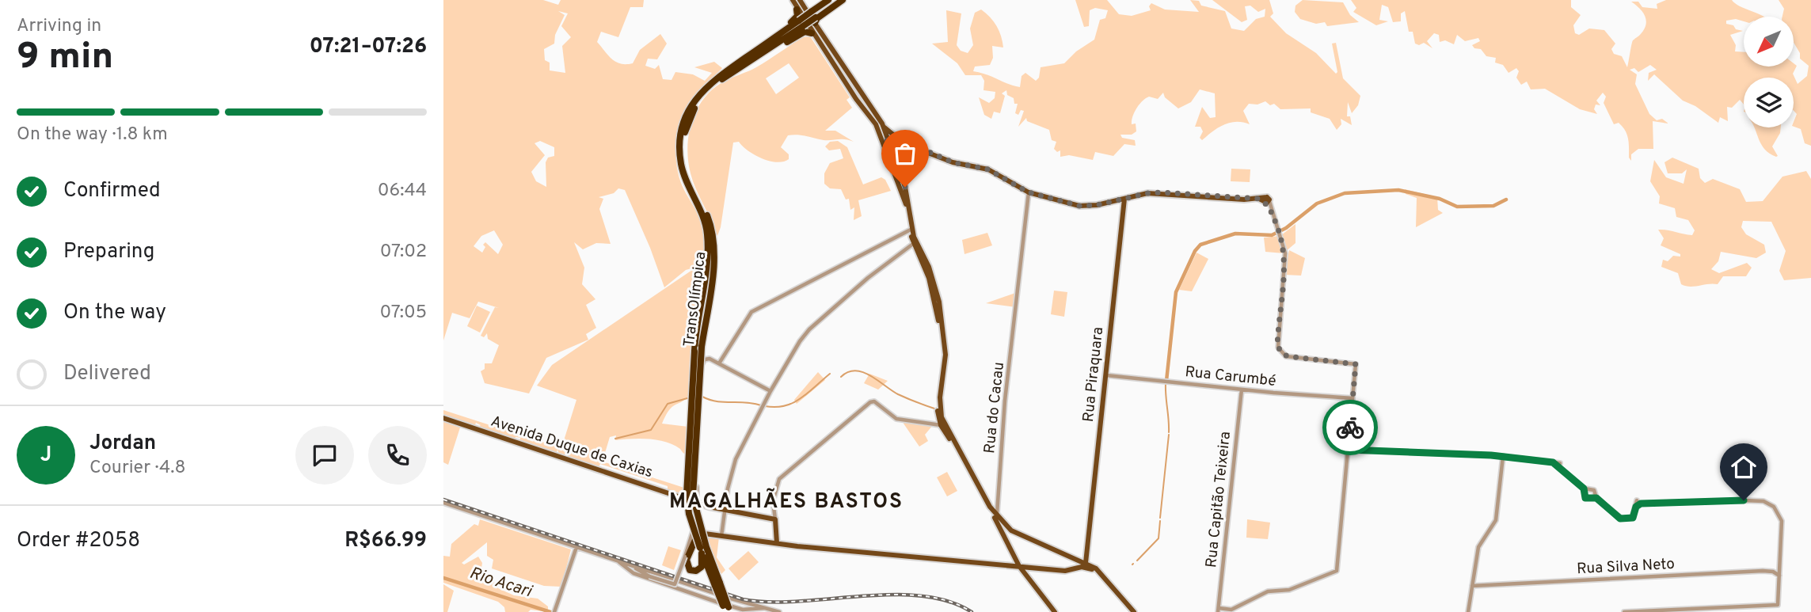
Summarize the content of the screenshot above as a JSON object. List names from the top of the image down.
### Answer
{
  "streets": {
    "highway": ["TransOlímpica"],
    "main road": ["Rua Piraquara", "Avenida Duque de Caxias"],
    "street": [
      "Rua Carumbé",
      "Rua do Cacau",
      "Rua Capitão Teixeira",
      "Rua Silva Neto"
    ]
  },
  "crossings": [
    ["Rua Piraquara", "Rua Carumbé"],
    ["Rua Carumbé", "Rua Capitão Teixeira"]
  ],
  "districts": ["MAGALHÃES BASTOS"],
  "water": ["Rio Acari"],
  "north": "bottom left",
  "page": {
    "heading": ["9 min", "Arriving in", "07:21–07:26"],
    "panel": [
      "Jordan",
      "Courier · 4.8",
      "Order #2058",
      "R$66.99"
    ],
    "bar": "On the way · 1.8 km",
    "list": [
      ["Confirmed", "06:44"],
      ["Preparing", "07:02"],
      ["On the way", "07:05"],
      "Delivered"
    ],
    "round": "J"
  }
}
